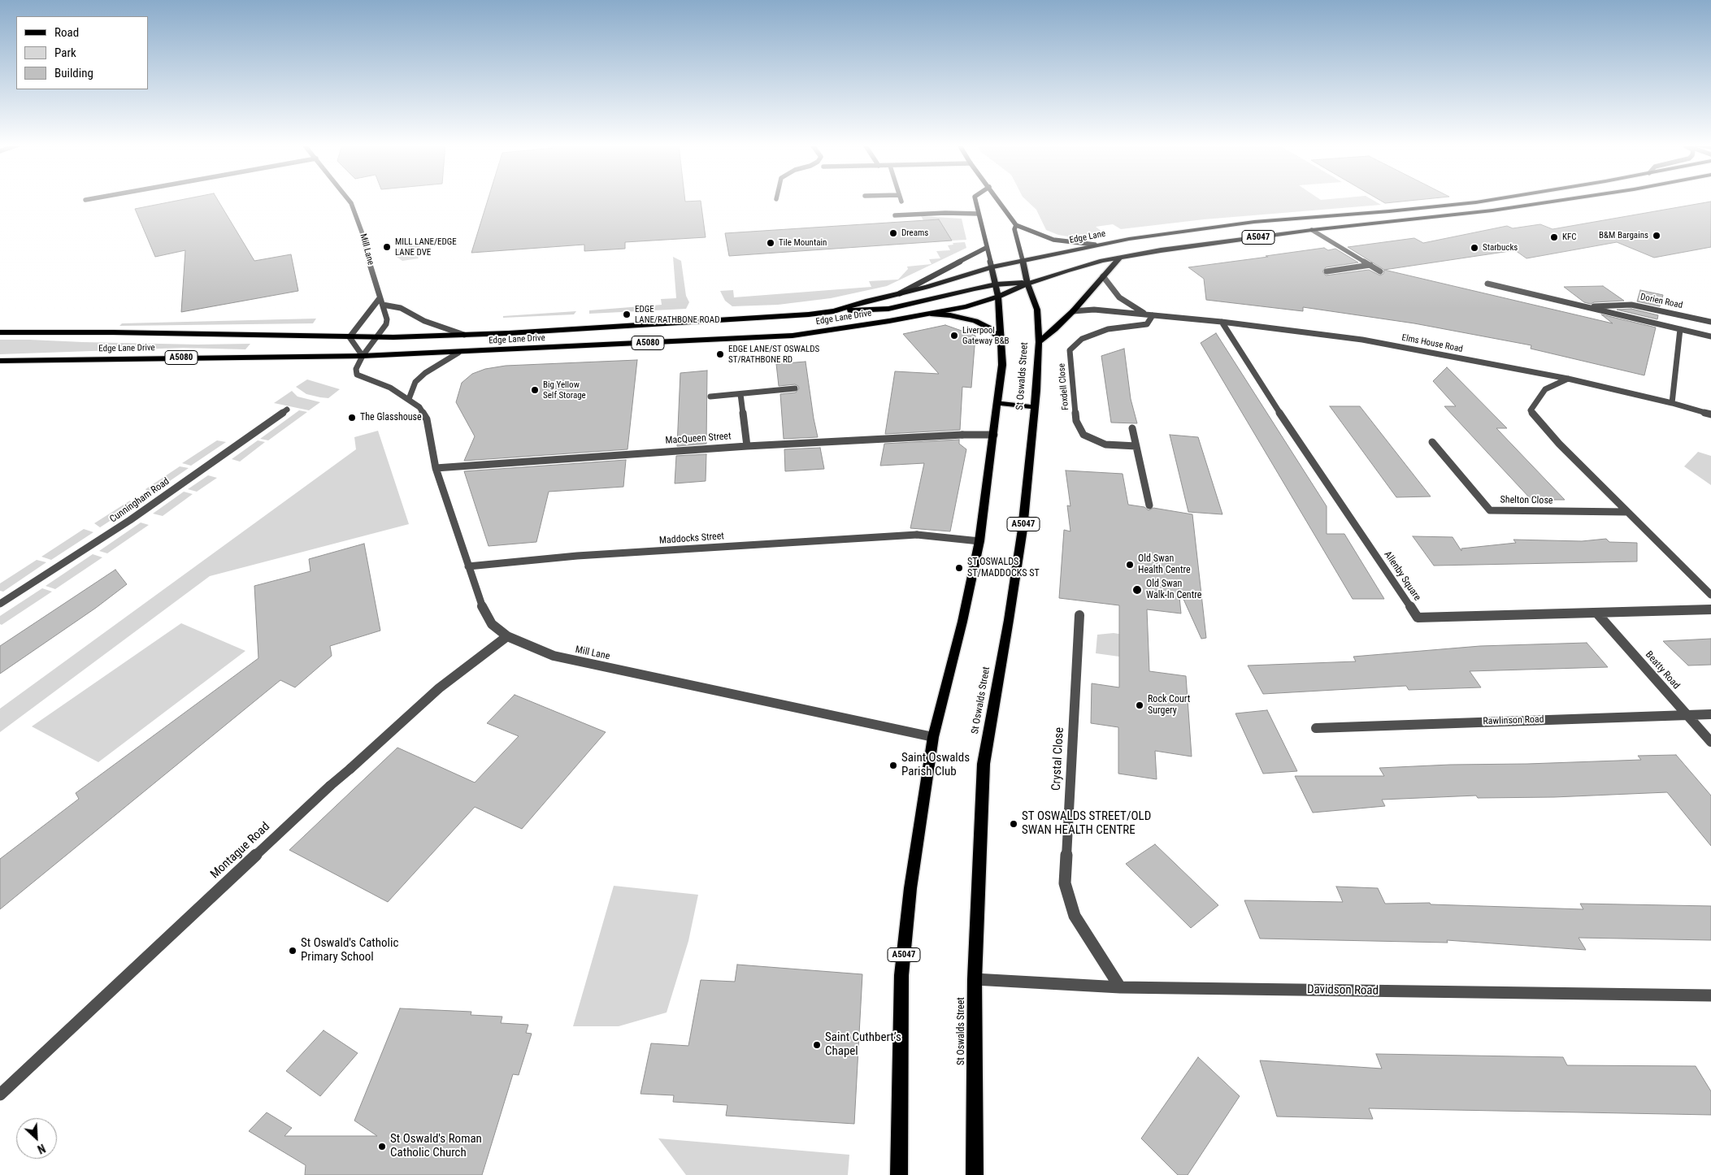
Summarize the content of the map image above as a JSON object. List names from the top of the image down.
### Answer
{
  "streets": {
    "highway": [
      "Edge Lane",
      "A5047",
      "Edge Lane Drive",
      "A5080"
    ],
    "main road": ["St Oswalds Street"],
    "street": [
      "Mill Lane",
      "Dorien Road",
      "Elms House Road",
      "Foxdell Close",
      "MacQueen Street",
      "Cunningham Road",
      "Shelton Close",
      "Maddocks Street",
      "Allenby Square",
      "Beatty Road",
      "Rawlinson Road",
      "Crystal Close",
      "Montague Road",
      "Davidson Road"
    ]
  },
  "crossings": [
    ["Edge Lane", "A5047"],
    ["Edge Lane", "Edge Lane Drive"],
    ["A5047", "Edge Lane Drive"],
    ["A5047", "St Oswalds Street"],
    ["Mill Lane", "Edge Lane Drive"],
    ["Mill Lane", "St Oswalds Street"],
    ["Mill Lane", "MacQueen Street"],
    ["Mill Lane", "Maddocks Street"],
    ["Mill Lane", "Montague Road"],
    ["Edge Lane Drive", "St Oswalds Street"],
    ["Elms House Road", "Foxdell Close"],
    ["Elms House Road", "Allenby Square"],
    ["St Oswalds Street", "MacQueen Street"],
    ["St Oswalds Street", "Maddocks Street"],
    ["St Oswalds Street", "Davidson Road"],
    ["Allenby Square", "Beatty Road"],
    ["Beatty Road", "Rawlinson Road"],
    ["Crystal Close", "Davidson Road"]
  ],
  "places": [
    "Dreams",
    "B&M Bargains",
    "KFC",
    "Tile Mountain",
    "MILL LANE/EDGE LANE DVE",
    "Starbucks",
    "EDGE LANE/RATHBONE ROAD",
    "Liverpool Gateway B&B",
    "EDGE LANE/ST OSWALDS ST/RATHBONE RD",
    "Big Yellow Self Storage",
    "The Glasshouse",
    "Old Swan Health Centre",
    "ST OSWALDS ST/MADDOCKS ST",
    "Old Swan Walk-In Centre",
    "Rock Court Surgery",
    "Saint Oswalds Parish Club",
    "ST OSWALDS STREET/OLD SWAN HEALTH CENTRE",
    "St Oswald's Catholic Primary School",
    "Saint Cuthbert’s Chapel",
    "St Oswald's Roman Catholic Church"
  ],
  "legend": ["Road", "Park", "Building"],
  "north": "bottom right"
}
